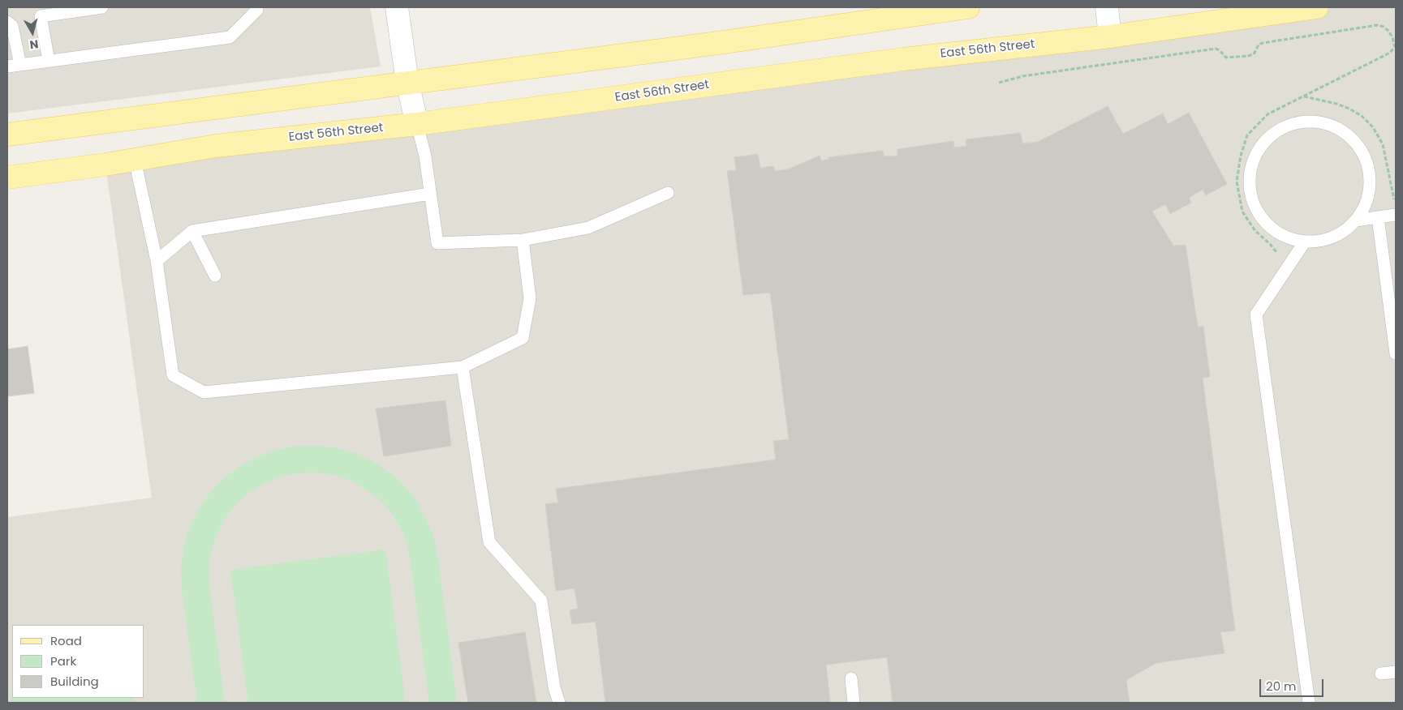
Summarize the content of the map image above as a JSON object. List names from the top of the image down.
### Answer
{
  "streets": {
    "main road": ["East 56th Street"]
  },
  "legend": ["Road", "Park", "Building"],
  "scale_bar": "20 m",
  "north": "bottom"
}
